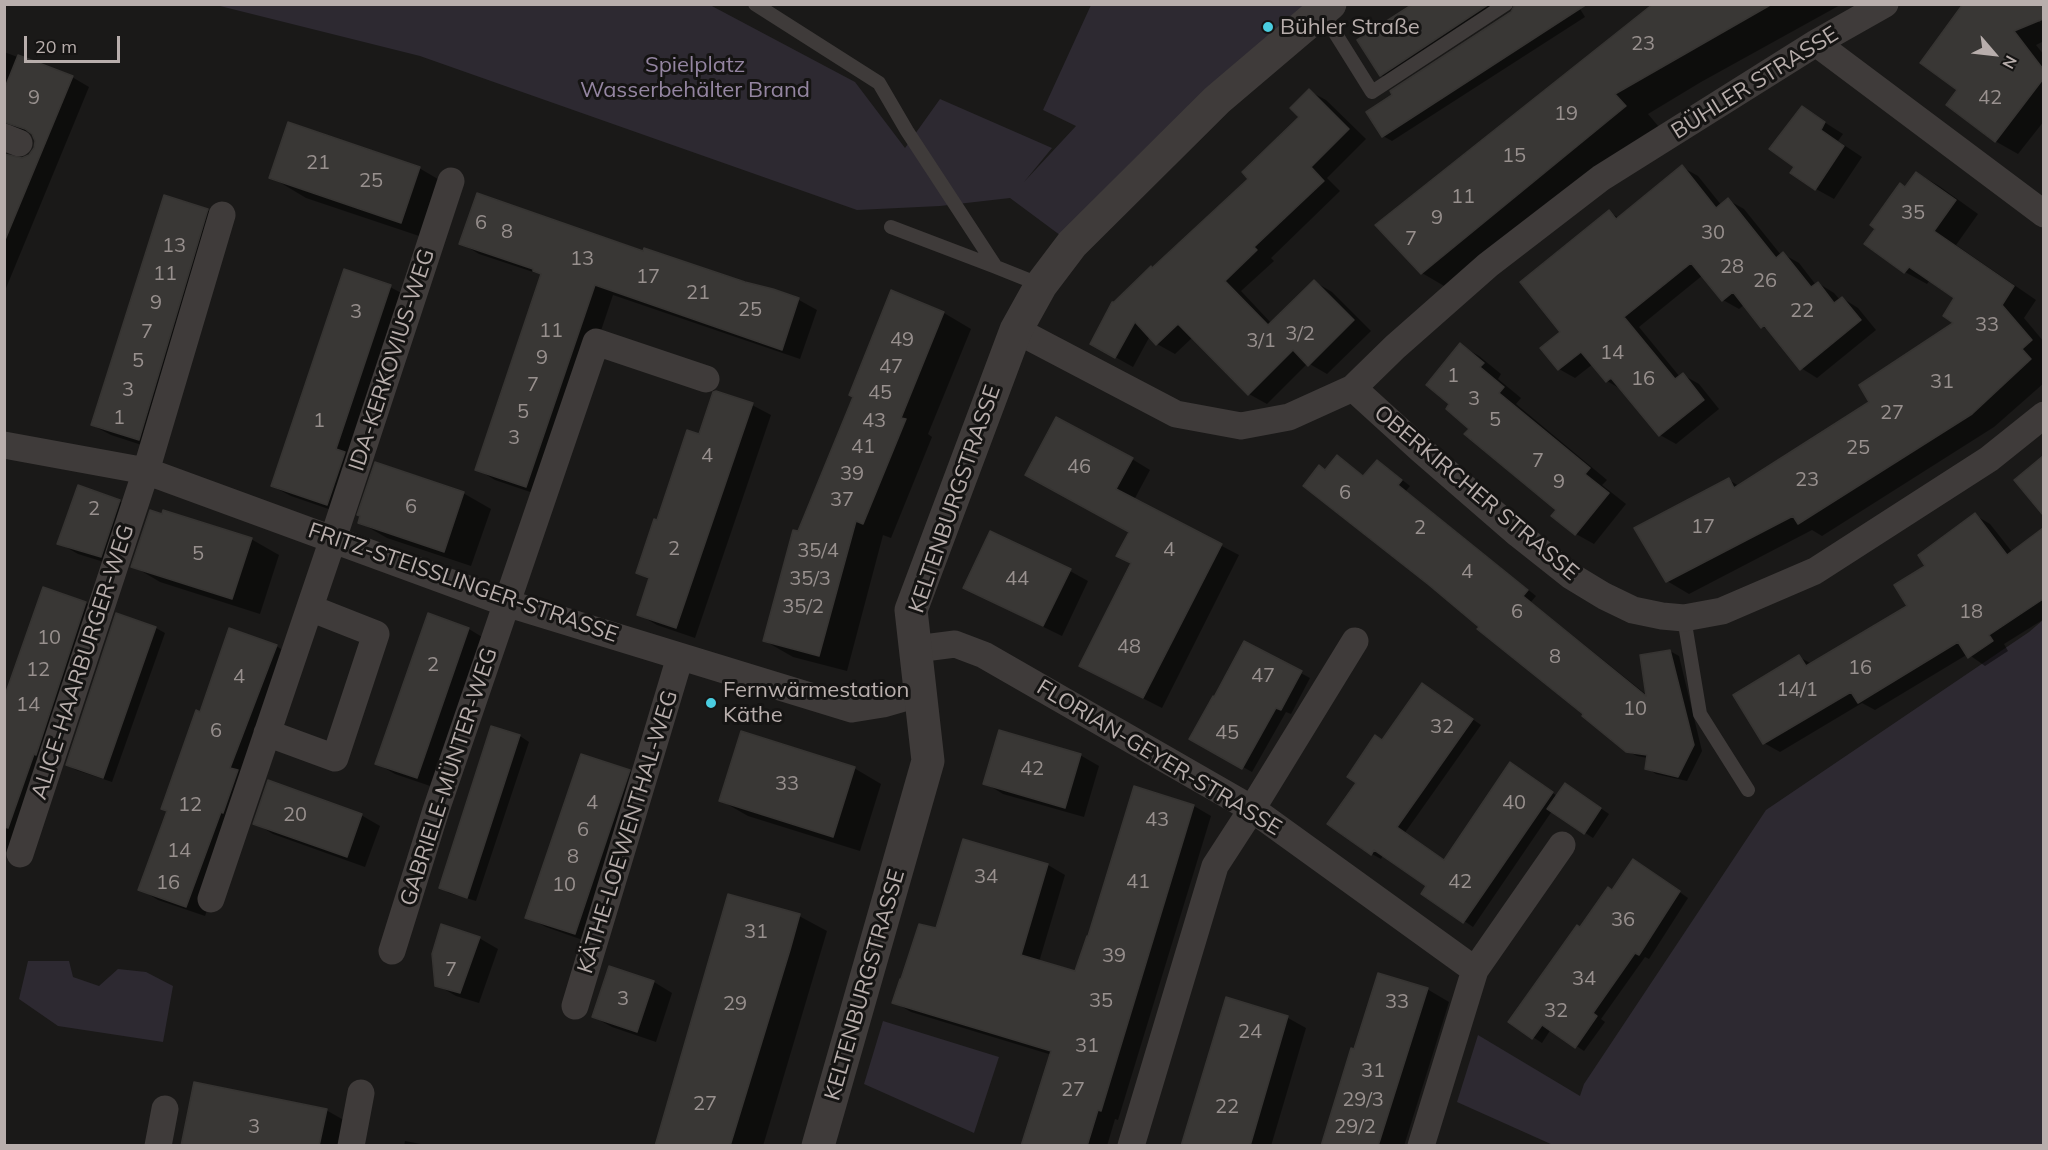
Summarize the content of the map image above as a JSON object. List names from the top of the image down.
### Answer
{
  "streets": {
    "street": [
      "BÜHLER STRASSE",
      "IDA-KERKOVIUS-WEG",
      "OBERKIRCHER STRASSE",
      "KELTENBURGSTRASSE",
      "FRITZ-STEISSLINGER-STRASSE",
      "ALICE-HAARBURGER-WEG",
      "FLORIAN-GEYER-STRASSE",
      "GABRIELE-MÜNTER-WEG",
      "KÄTHE-LOEWENTHAL-WEG"
    ]
  },
  "crossings": [
    ["BÜHLER STRASSE", "OBERKIRCHER STRASSE"],
    ["BÜHLER STRASSE", "KELTENBURGSTRASSE"],
    ["IDA-KERKOVIUS-WEG", "FRITZ-STEISSLINGER-STRASSE"],
    ["KELTENBURGSTRASSE", "FRITZ-STEISSLINGER-STRASSE"],
    ["KELTENBURGSTRASSE", "FLORIAN-GEYER-STRASSE"],
    ["FRITZ-STEISSLINGER-STRASSE", "ALICE-HAARBURGER-WEG"],
    ["FRITZ-STEISSLINGER-STRASSE", "GABRIELE-MÜNTER-WEG"],
    ["FRITZ-STEISSLINGER-STRASSE", "KÄTHE-LOEWENTHAL-WEG"]
  ],
  "parks": ["Spielplatz Wasserbehälter Brand"],
  "places": ["Bühler Straße", "Fernwärmestation Käthe"],
  "house_numbers": [
    "23",
    "9",
    "42",
    "19",
    "15",
    "21",
    "25",
    "11",
    "35",
    "9",
    "6",
    "8",
    "30",
    "7",
    "13",
    "13",
    "28",
    "11",
    "17",
    "26",
    "21",
    "9",
    "25",
    "22",
    "3",
    "33",
    "11",
    "7",
    "3/2",
    "49",
    "3/1",
    "14",
    "9",
    "5",
    "47",
    "1",
    "16",
    "31",
    "7",
    "3",
    "45",
    "3",
    "5",
    "27",
    "1",
    "5",
    "1",
    "43",
    "3",
    "41",
    "25",
    "4",
    "7",
    "46",
    "39",
    "23",
    "9",
    "6",
    "37",
    "6",
    "2",
    "17",
    "2",
    "2",
    "4",
    "35/4",
    "5",
    "4",
    "35/3",
    "44",
    "35/2",
    "6",
    "18",
    "10",
    "48",
    "8",
    "2",
    "16",
    "12",
    "47",
    "4",
    "14/1",
    "14",
    "10",
    "32",
    "6",
    "45",
    "42",
    "33",
    "4",
    "40",
    "12",
    "20",
    "43",
    "6",
    "14",
    "8",
    "34",
    "41",
    "42",
    "16",
    "10",
    "36",
    "31",
    "39",
    "7",
    "34",
    "3",
    "35",
    "33",
    "29",
    "32",
    "24",
    "31",
    "31",
    "27",
    "29/3",
    "27",
    "22",
    "3",
    "29/2"
  ],
  "scale_bar": "20 m",
  "north": "bottom right"
}
